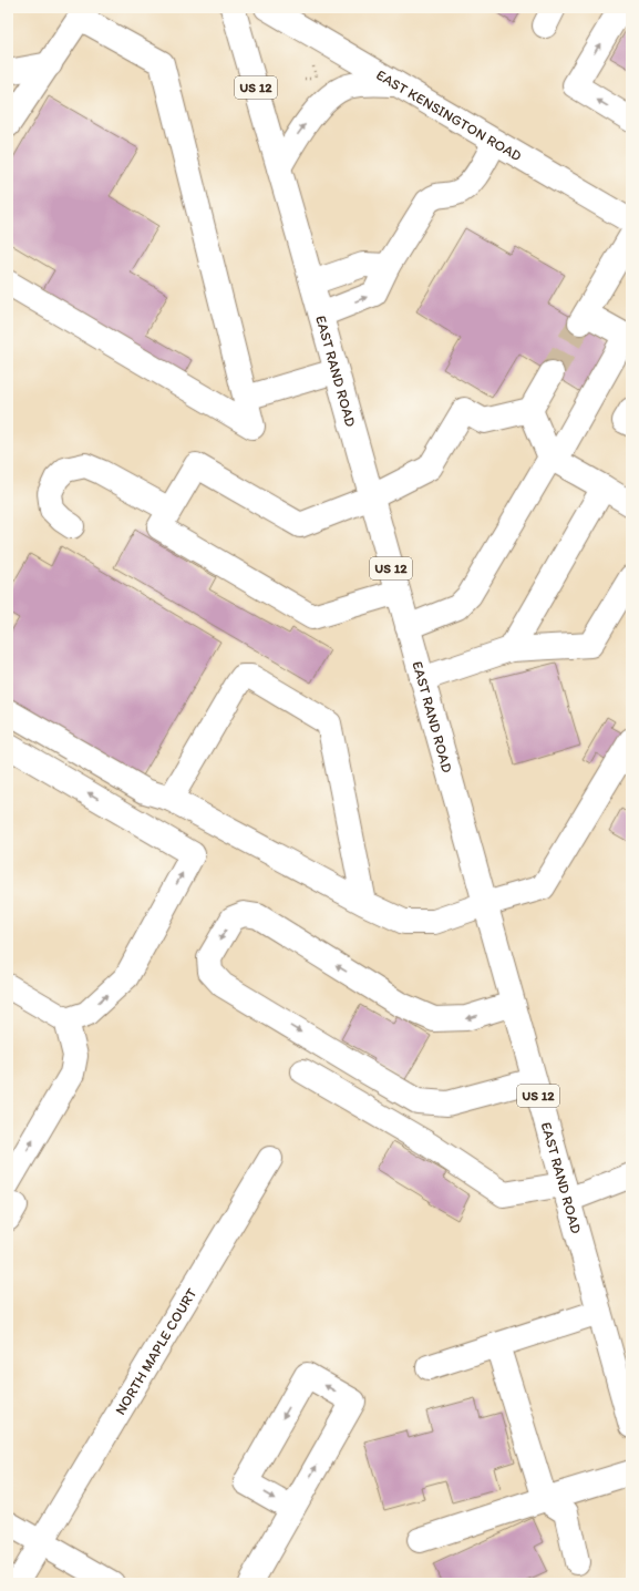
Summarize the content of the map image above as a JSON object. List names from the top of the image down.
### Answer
{
  "streets": {
    "main road": [
      "US 12",
      "EAST KENSINGTON ROAD",
      "EAST RAND ROAD",
      "NORTH MAPLE COURT"
    ]
  }
}
